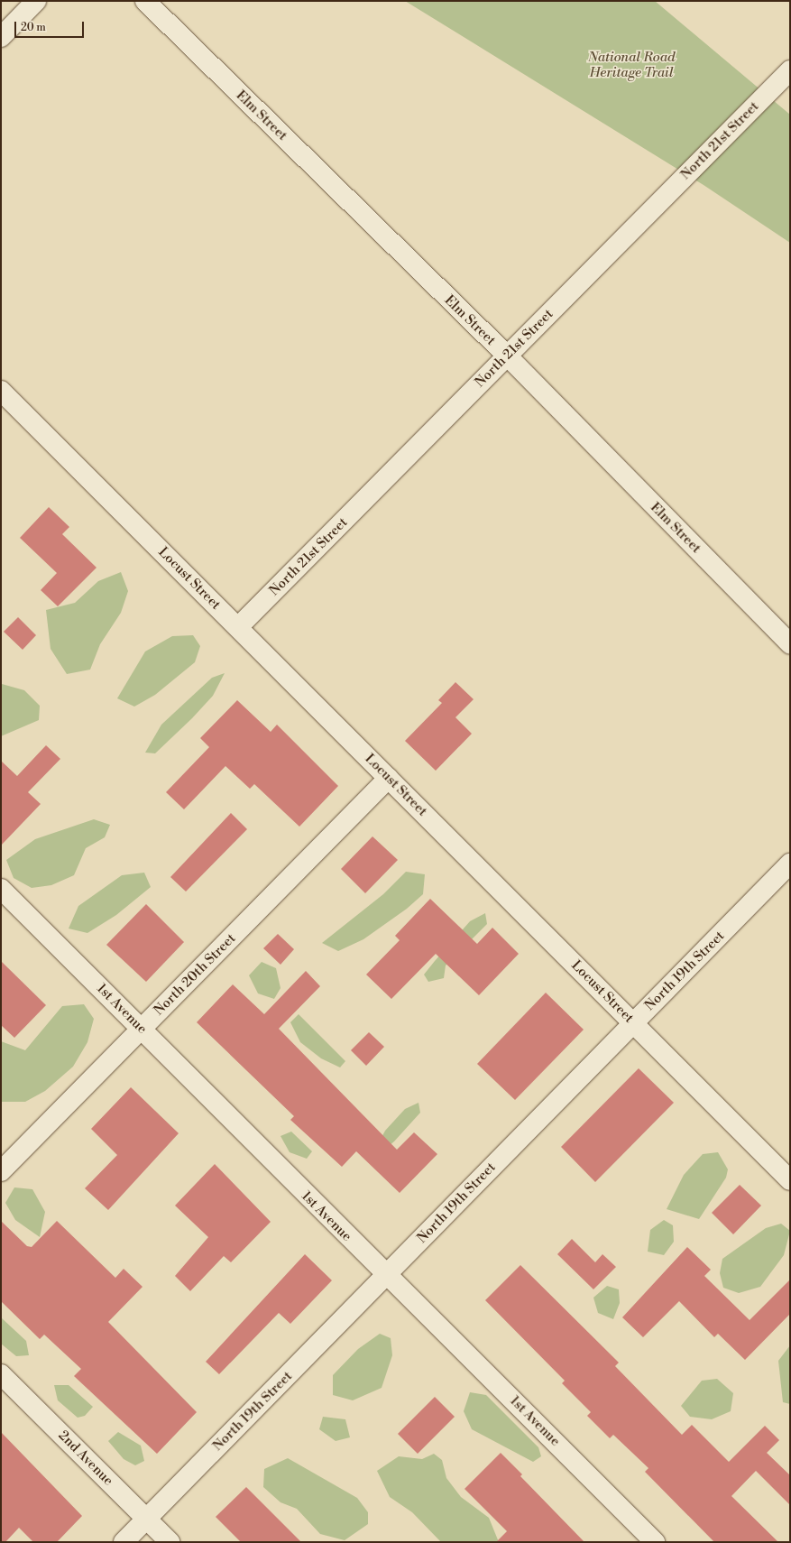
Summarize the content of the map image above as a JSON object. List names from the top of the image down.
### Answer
{
  "streets": {
    "street": [
      "Elm Street",
      "North 21st Street",
      "Locust Street",
      "North 19th Street",
      "North 20th Street",
      "1st Avenue",
      "2nd Avenue"
    ]
  },
  "crossings": [
    ["Elm Street", "North 21st Street"],
    ["North 21st Street", "Locust Street"],
    ["Locust Street", "North 19th Street"],
    ["Locust Street", "North 20th Street"],
    ["North 19th Street", "1st Avenue"],
    ["North 19th Street", "2nd Avenue"],
    ["North 20th Street", "1st Avenue"]
  ],
  "parks": ["National Road Heritage Trail"],
  "scale_bar": "20 m"
}
